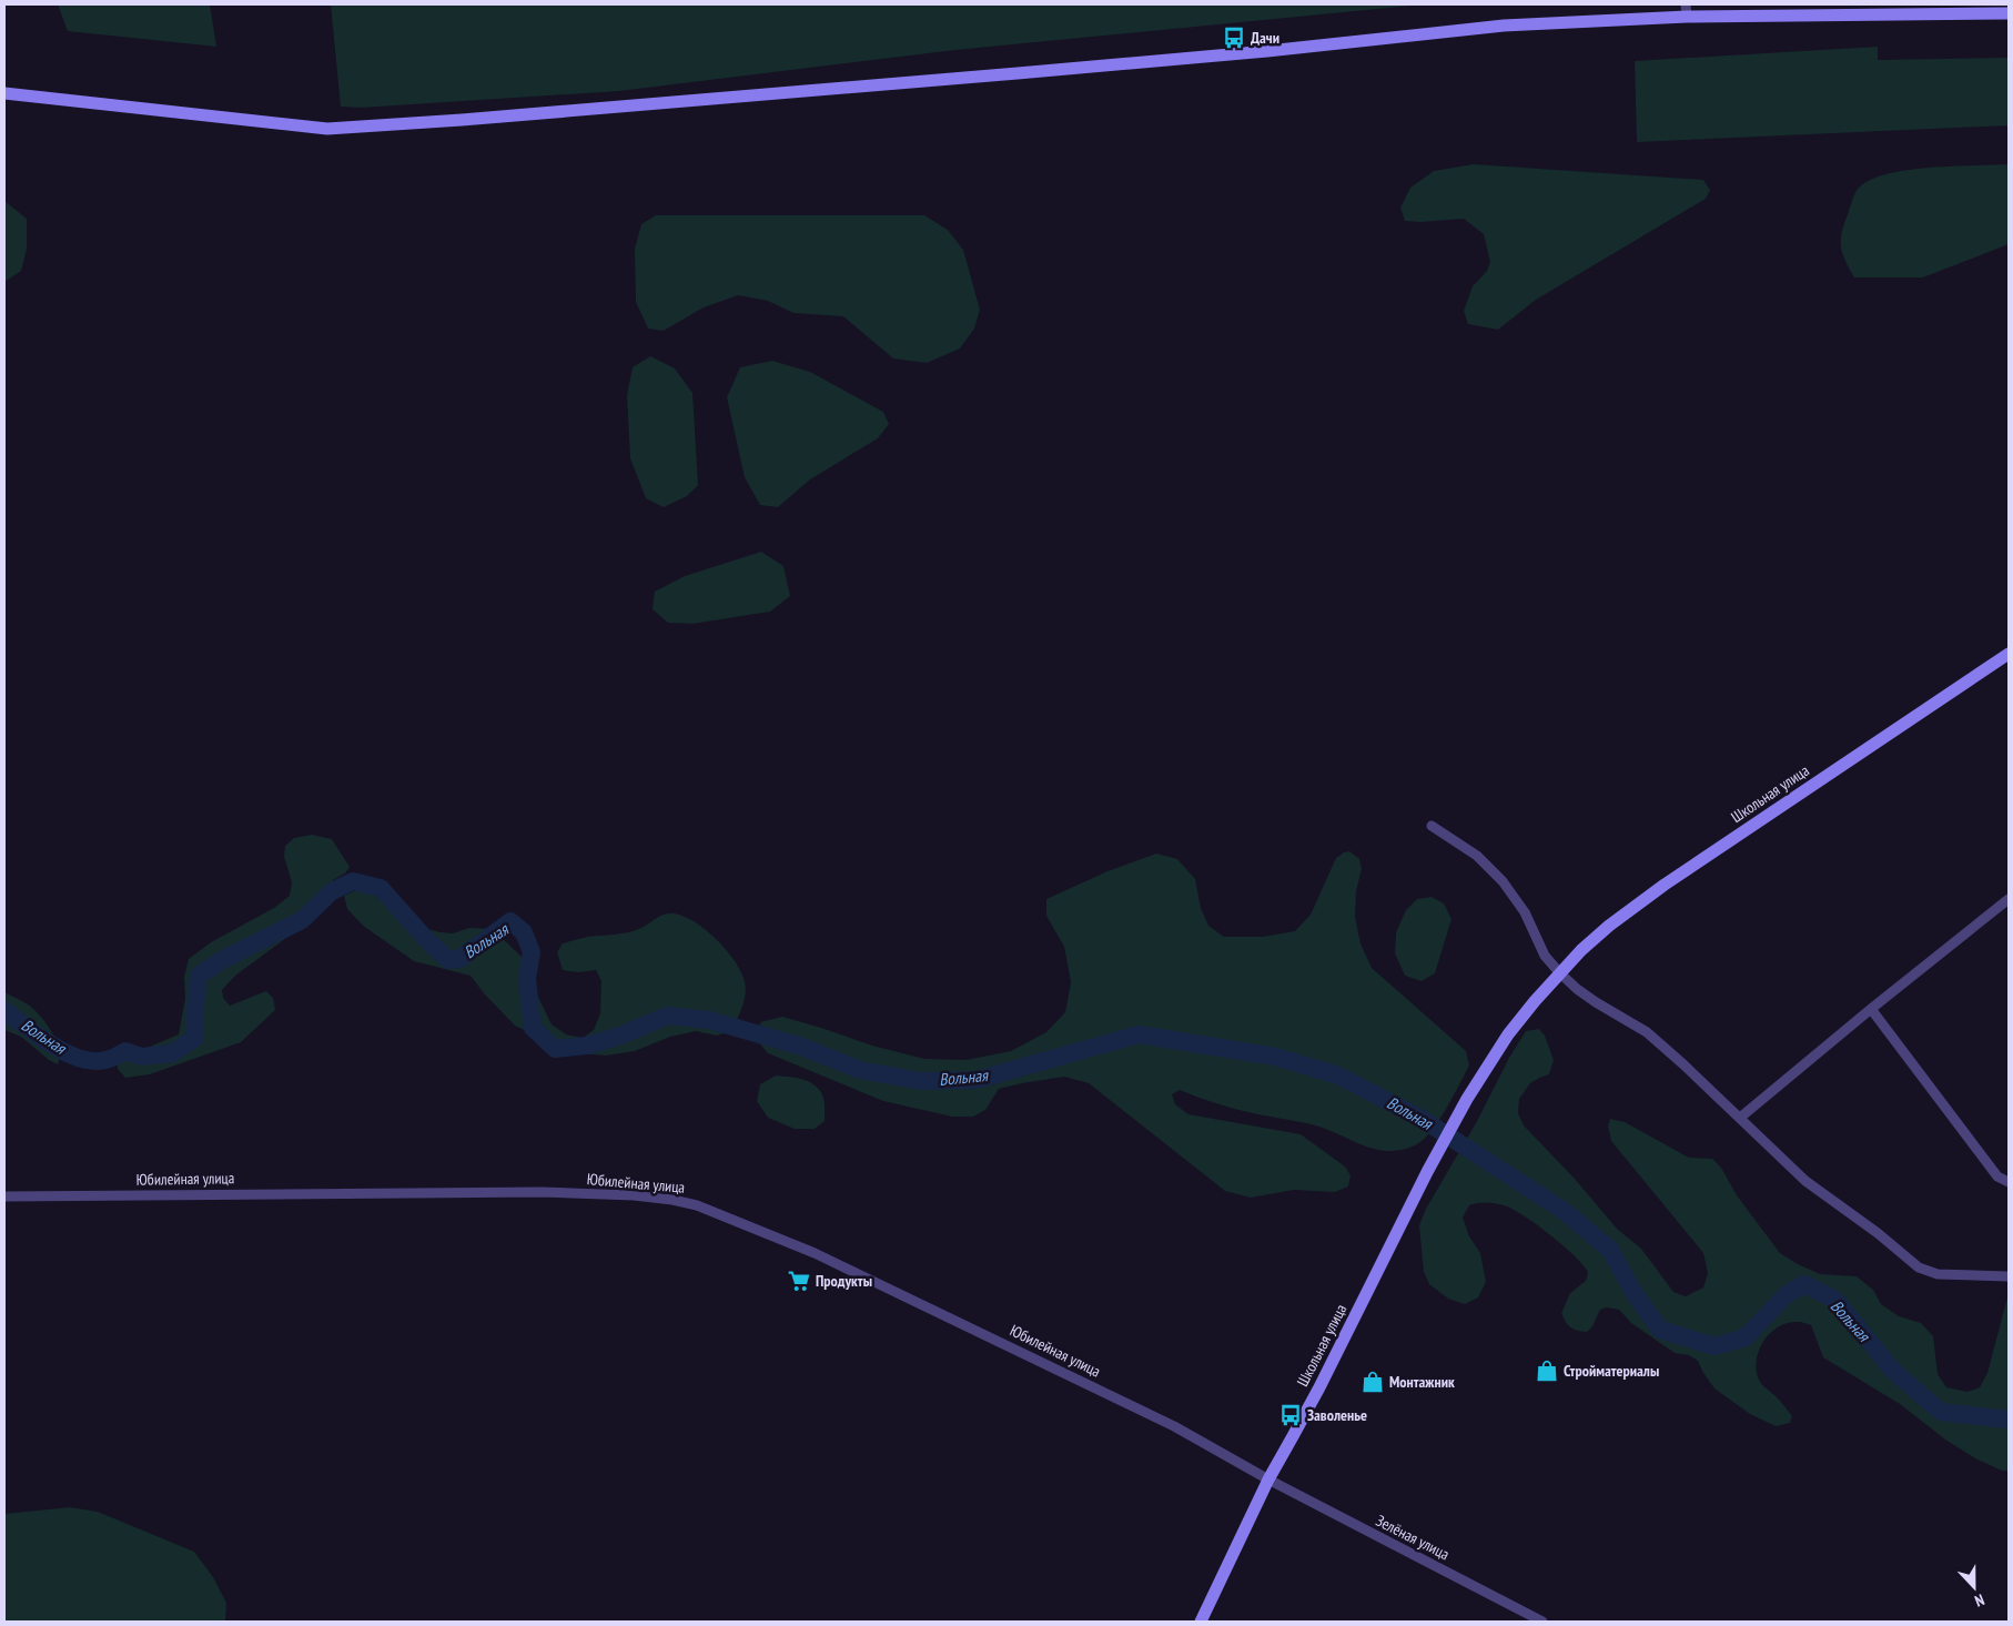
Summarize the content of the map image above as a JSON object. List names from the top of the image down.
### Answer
{
  "streets": {
    "street": ["Школьная улица", "Юбилейная улица", "Зелёная улица"]
  },
  "crossings": [
    ["Школьная улица", "Юбилейная улица"],
    ["Школьная улица", "Зелёная улица"],
    ["Юбилейная улица", "Зелёная улица"]
  ],
  "water": ["Вольная"],
  "places": {
    "bus stop": ["Дачи", "Заволенье"],
    "supermarket": ["Продукты"],
    "shop": ["Стройматериалы", "Монтажник"]
  },
  "north": "bottom"
}
